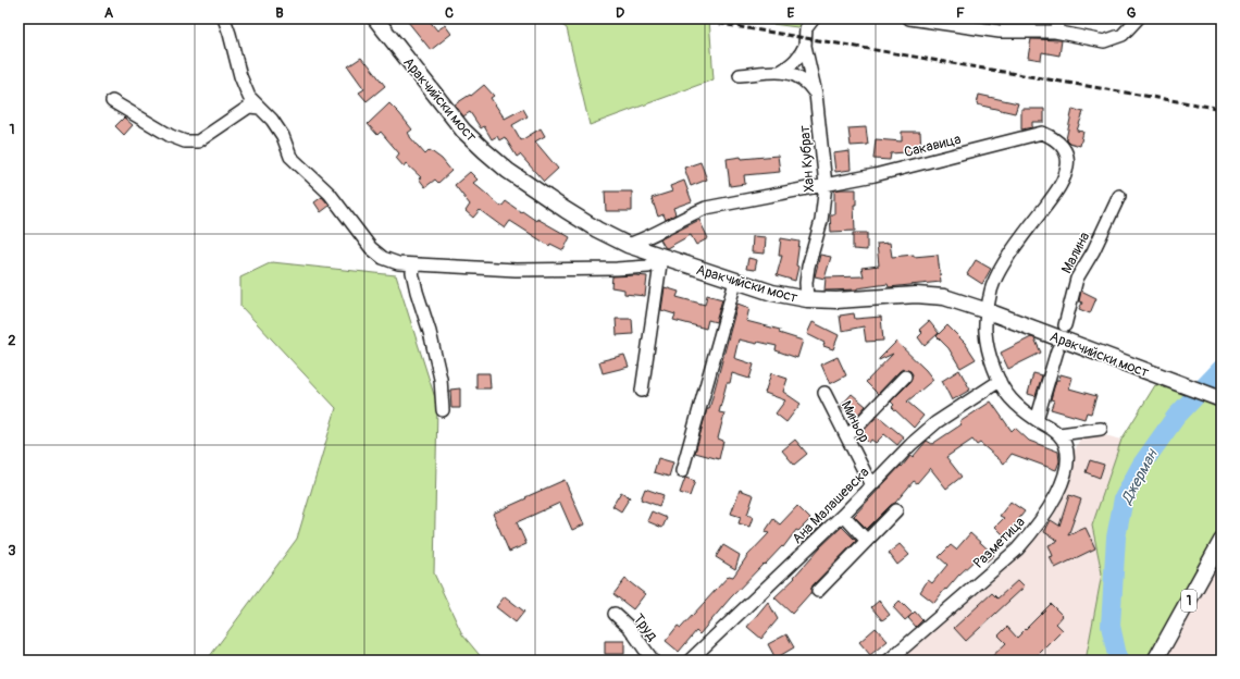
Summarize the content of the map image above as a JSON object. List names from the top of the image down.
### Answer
{
  "streets": {
    "main road": ["Аракчийски мост", "1"],
    "street": [
      "Сакавица",
      "Хан Кубрат",
      "Малина",
      "Миньор",
      "Ана Малашевска",
      "Разметица",
      "Труд"
    ]
  },
  "crossings": [
    ["Аракчийски мост", "Сакавица"],
    ["Аракчийски мост", "Хан Кубрат"],
    ["Сакавица", "Хан Кубрат"],
    ["Миньор", "Ана Малашевска"]
  ],
  "water": ["Джерман"],
  "grid": {
    "columns": [
      "A",
      "B",
      "C",
      "D",
      "E",
      "F",
      "G"
    ],
    "rows": ["1", "2", "3"]
  }
}
